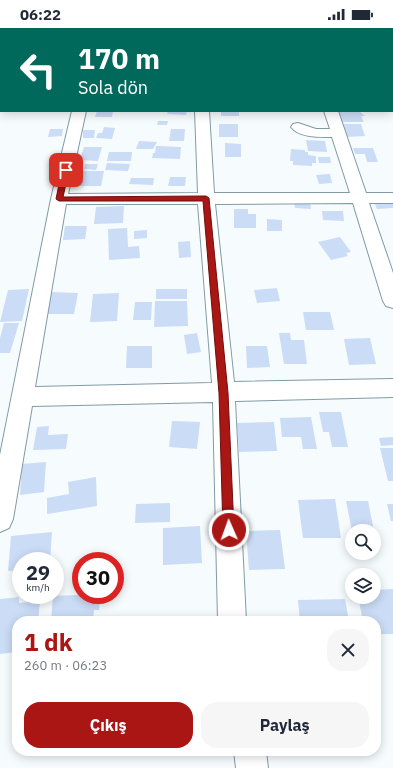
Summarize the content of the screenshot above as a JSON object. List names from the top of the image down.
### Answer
{
  "page": {
    "status": "06:22",
    "turn": ["170 m", "Sola dön"],
    "speed": "29 km/h",
    "limit": "30",
    "heading": ["1 dk", "260 m · 06:23"],
    "buttons": ["Çıkış", "Paylaş"]
  }
}
